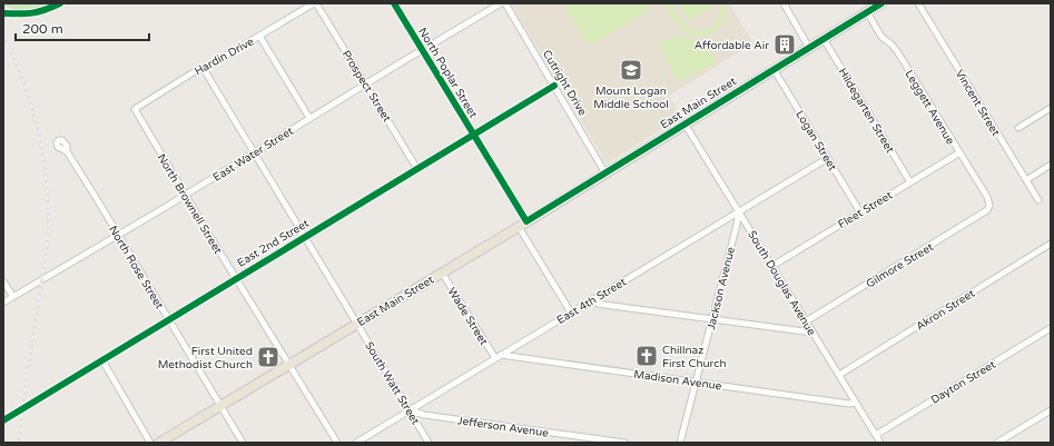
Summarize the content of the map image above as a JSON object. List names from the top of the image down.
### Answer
{
  "streets": {
    "main road": ["East Main Street"],
    "street": [
      "Hardin Drive",
      "North Poplar Street",
      "Cutright Drive",
      "Prospect Street",
      "Vincent Street",
      "Leggett Avenue",
      "Hildegarten Street",
      "Logan Street",
      "East Water Street",
      "North Brownell Street",
      "Fleet Street",
      "East 2nd Street",
      "Gilmore Street",
      "North Rose Street",
      "South Douglas Avenue",
      "Jackson Avenue",
      "East 4th Street",
      "Akron Street",
      "Wade Street",
      "Madison Avenue",
      "Dayton Street",
      "South Watt Street",
      "Jefferson Avenue"
    ]
  },
  "crossings": [
    ["Hardin Drive", "Prospect Street"],
    ["Hardin Drive", "North Brownell Street"],
    ["Hardin Drive", "South Watt Street"],
    ["North Poplar Street", "East Main Street"],
    ["North Poplar Street", "East Water Street"],
    ["North Poplar Street", "East 2nd Street"],
    ["North Poplar Street", "East 4th Street"],
    ["Cutright Drive", "East Main Street"],
    ["Cutright Drive", "East 2nd Street"],
    ["Prospect Street", "East Water Street"],
    ["Prospect Street", "East 2nd Street"],
    ["East Main Street", "Leggett Avenue"],
    ["East Main Street", "Hildegarten Street"],
    ["East Main Street", "Logan Street"],
    ["East Main Street", "North Brownell Street"],
    ["East Main Street", "North Rose Street"],
    ["East Main Street", "South Douglas Avenue"],
    ["East Main Street", "Wade Street"],
    ["East Main Street", "South Watt Street"],
    ["Leggett Avenue", "Fleet Street"],
    ["Leggett Avenue", "Gilmore Street"],
    ["Hildegarten Street", "Fleet Street"],
    ["Logan Street", "Fleet Street"],
    ["Logan Street", "East 4th Street"],
    ["East Water Street", "North Brownell Street"],
    ["East Water Street", "North Rose Street"],
    ["East Water Street", "South Watt Street"],
    ["North Brownell Street", "East 2nd Street"],
    ["Fleet Street", "South Douglas Avenue"],
    ["East 2nd Street", "North Rose Street"],
    ["East 2nd Street", "South Watt Street"],
    ["Gilmore Street", "South Douglas Avenue"],
    ["South Douglas Avenue", "Jackson Avenue"],
    ["South Douglas Avenue", "East 4th Street"],
    ["South Douglas Avenue", "Akron Street"],
    ["South Douglas Avenue", "Madison Avenue"],
    ["South Douglas Avenue", "Dayton Street"],
    ["Jackson Avenue", "East 4th Street"],
    ["Jackson Avenue", "Madison Avenue"],
    ["East 4th Street", "Wade Street"],
    ["East 4th Street", "Madison Avenue"],
    ["East 4th Street", "South Watt Street"],
    ["East 4th Street", "Jefferson Avenue"],
    ["South Watt Street", "Jefferson Avenue"]
  ],
  "places": {
    "building": ["Affordable Air"],
    "school or university": ["Mount Logan Middle School"],
    "church": ["Chillnaz First Church", "First United Methodist Church"]
  },
  "scale_bar": "200 m"
}
